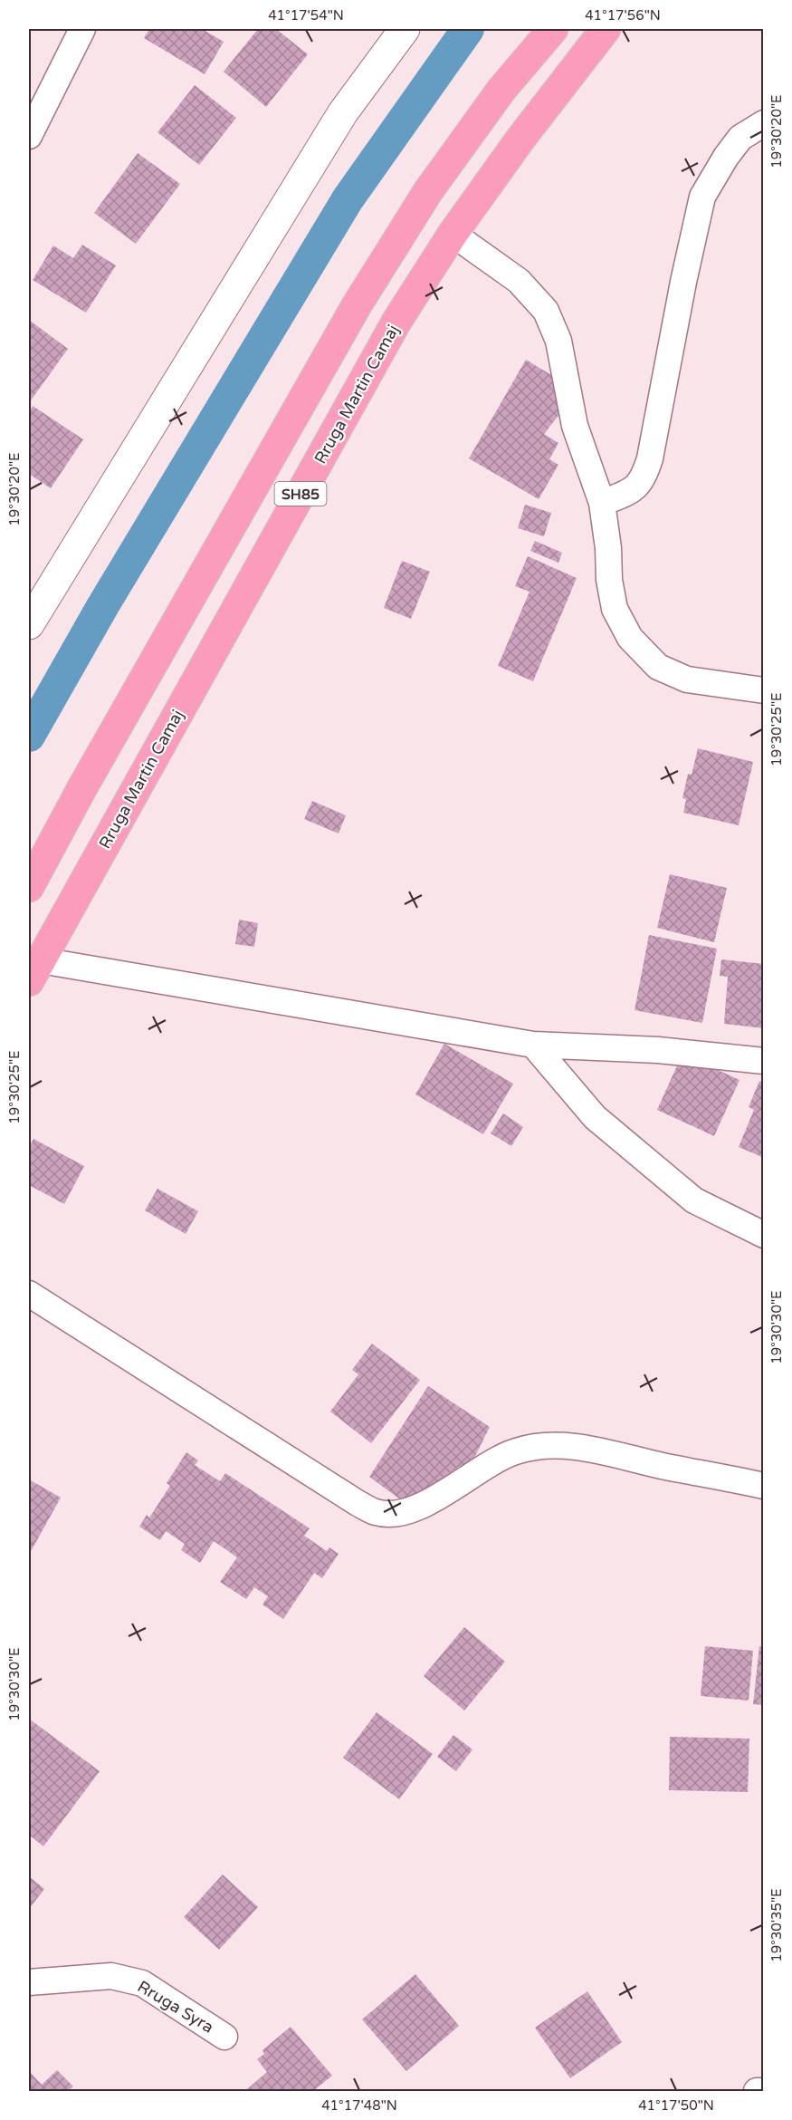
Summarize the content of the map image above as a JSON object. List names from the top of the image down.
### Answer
{
  "streets": {
    "highway": ["Rruga Martin Camaj", "SH85"],
    "street": ["Rruga Syra"]
  },
  "coordinates": [
    "41°17'54\"N",
    "41°17'56\"N",
    "19°30'20\"E",
    "19°30'25\"E",
    "19°30'30\"E",
    "19°30'35\"E",
    "41°17'48\"N",
    "41°17'50\"N"
  ]
}
